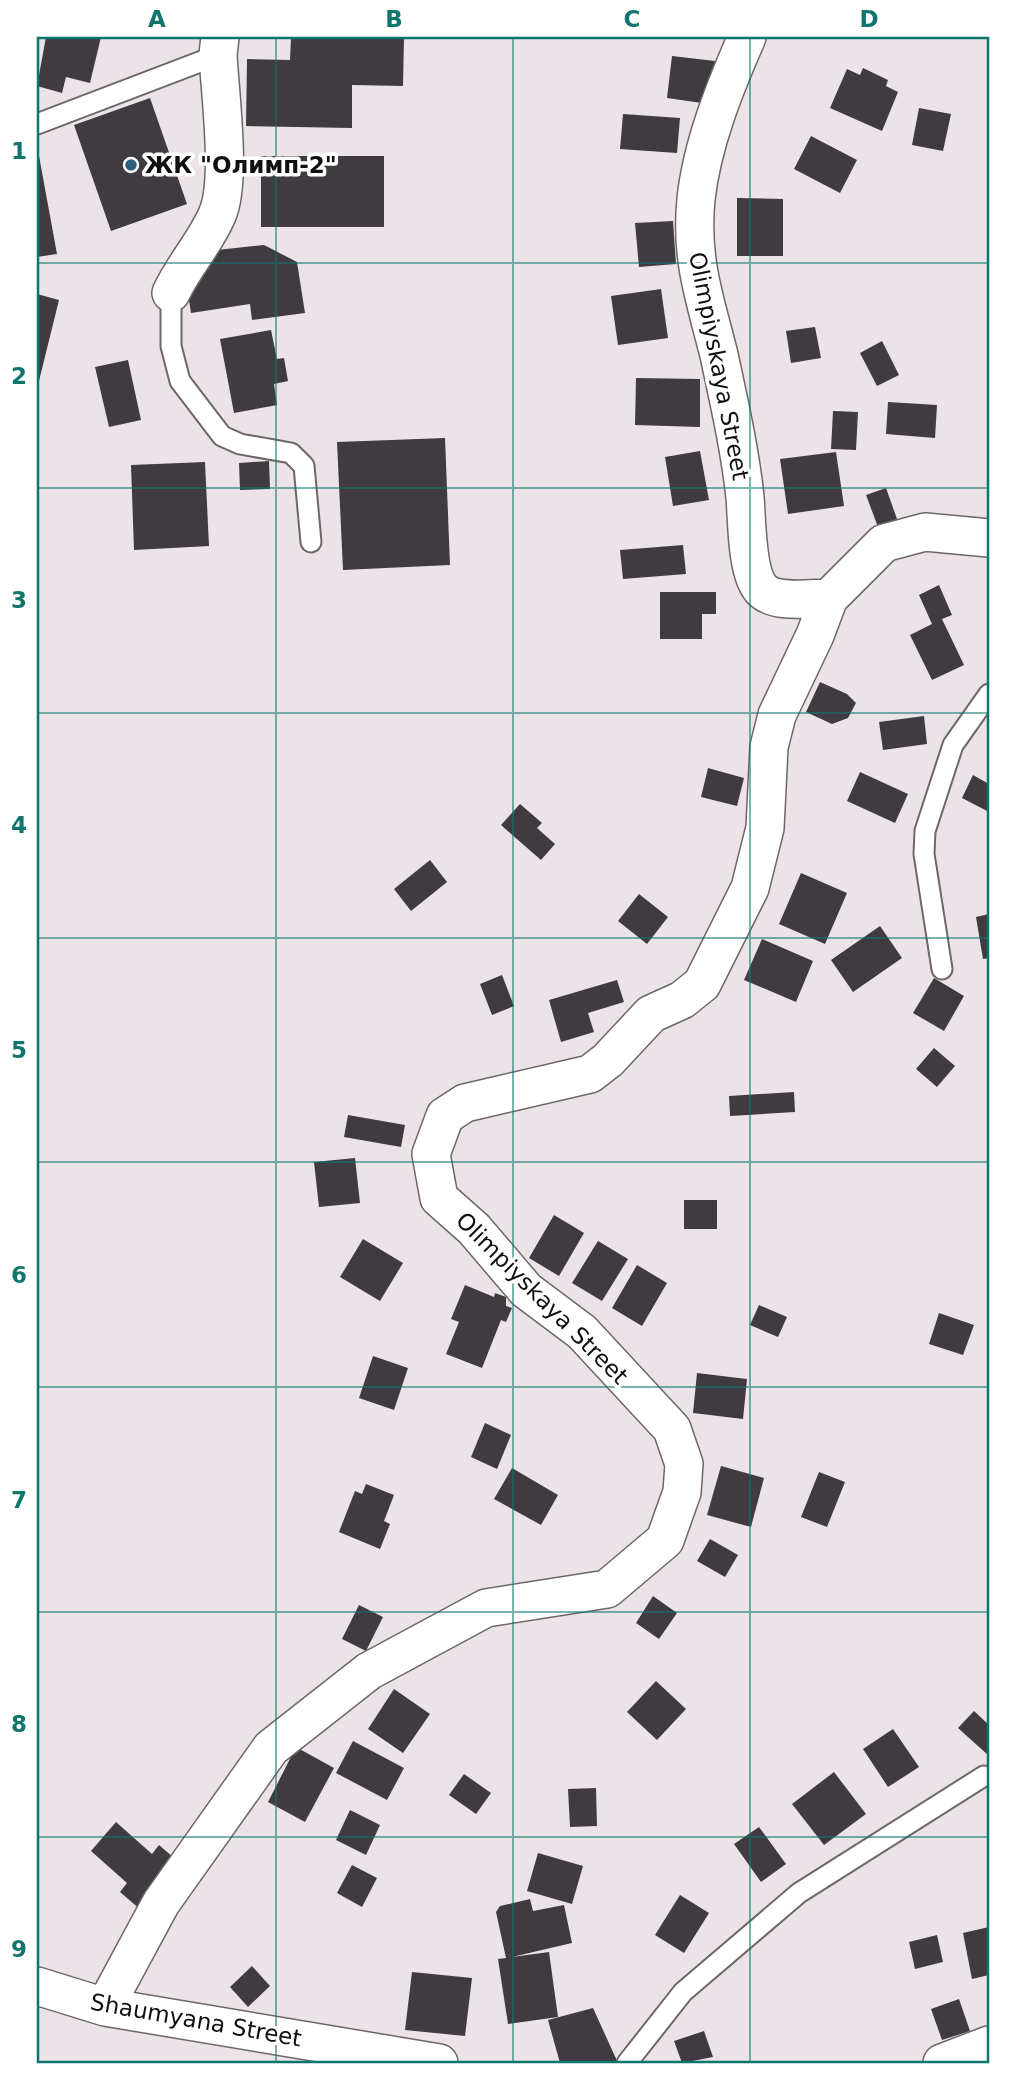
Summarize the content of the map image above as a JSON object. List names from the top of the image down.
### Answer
{
  "streets": {
    "street": ["Olimpiyskaya Street", "Shaumyana Street"]
  },
  "crossings": [
    ["Olimpiyskaya Street", "Shaumyana Street"]
  ],
  "places": ["ЖК \"Олимп-2\""],
  "grid": {
    "columns": [
      "A",
      "B",
      "C",
      "D"
    ],
    "rows": [
      "1",
      "2",
      "3",
      "4",
      "5",
      "6",
      "7",
      "8",
      "9"
    ]
  }
}
